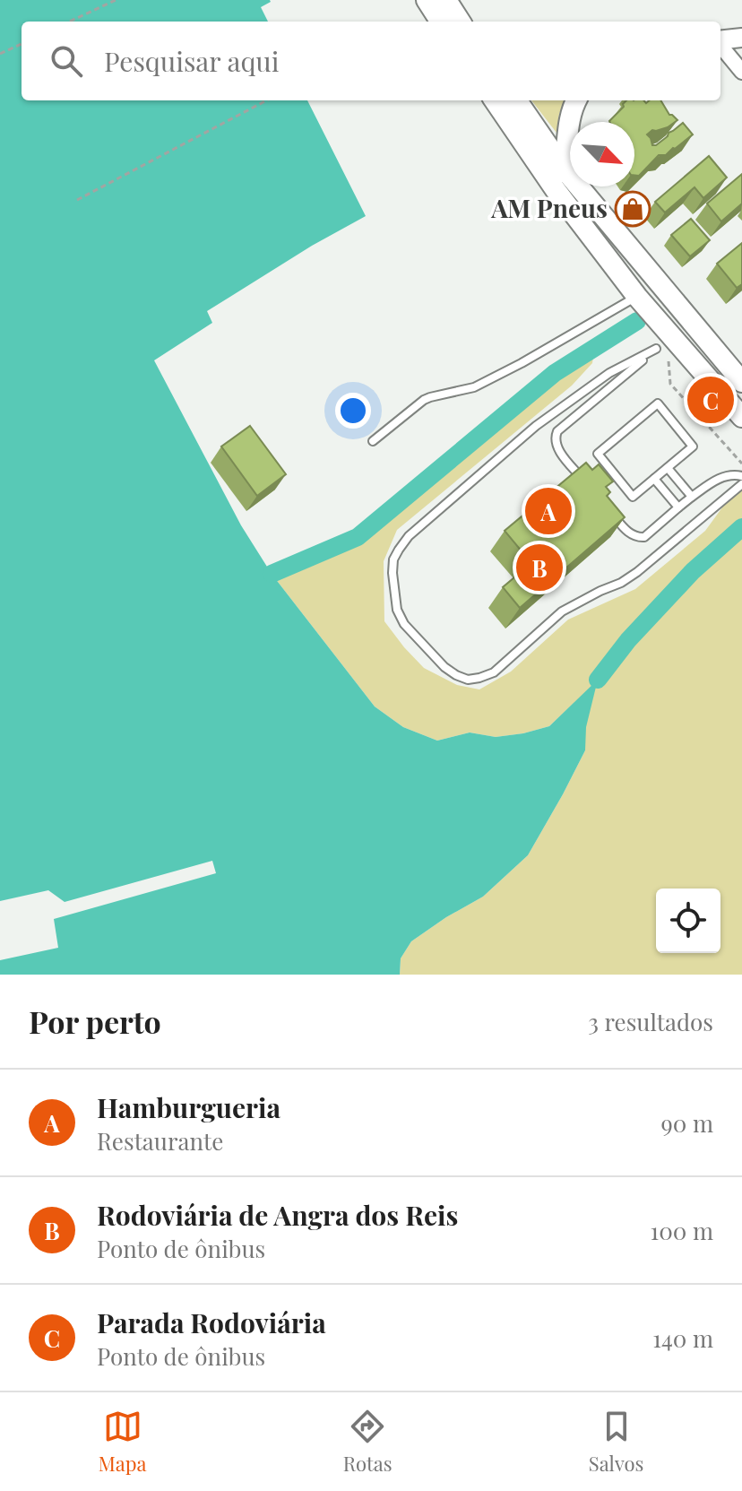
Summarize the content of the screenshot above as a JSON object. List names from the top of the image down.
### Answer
{
  "places": {
    "shop": ["AM Pneus"]
  },
  "north": "bottom right",
  "page": {
    "search": "Pesquisar aqui",
    "pins": ["C", "A", "B"],
    "heading": ["Por perto", "3 resultados"],
    "list": [
      {
        "mark": "A",
        "name": "Hamburgueria",
        "note": "Restaurante",
        "value": "90 m"
      },
      {
        "mark": "B",
        "name": "Rodoviária de Angra dos Reis",
        "note": "Ponto de ônibus",
        "value": "100 m"
      },
      {
        "mark": "C",
        "name": "Parada Rodoviária",
        "note": "Ponto de ônibus",
        "value": "140 m"
      }
    ],
    "nav": ["Mapa", "Rotas", "Salvos"]
  }
}
